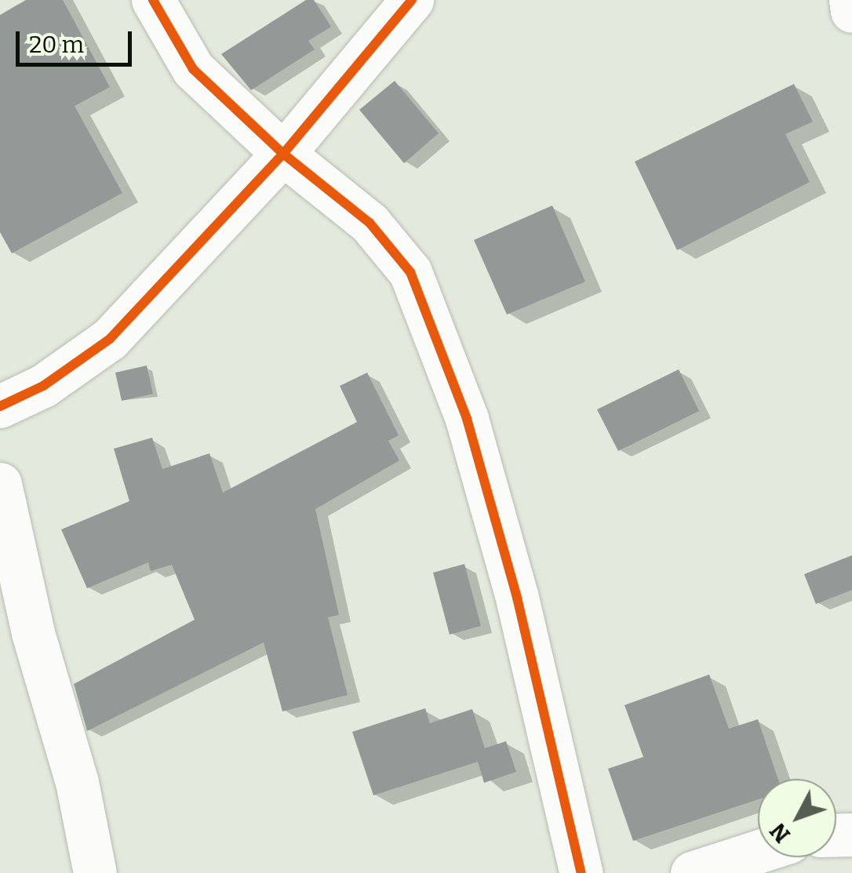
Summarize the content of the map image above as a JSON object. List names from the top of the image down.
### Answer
{
  "scale_bar": "20 m",
  "north": "bottom left"
}
